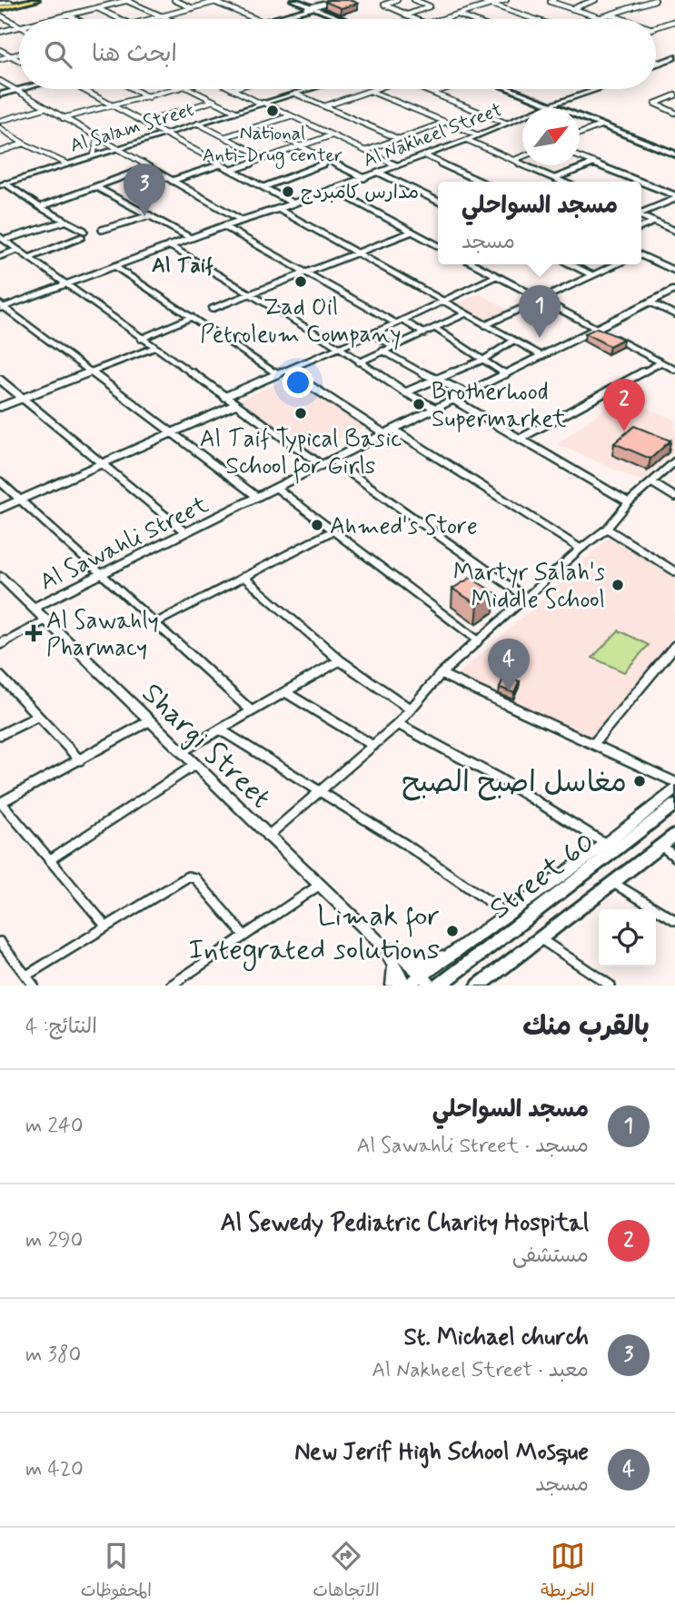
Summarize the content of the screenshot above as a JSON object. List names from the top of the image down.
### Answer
{
  "streets": {
    "main road": ["Street 60"],
    "street": [
      "Al Salam Street",
      "Al Nakheel Street",
      "Al Sawahli Street",
      "Shargi Street"
    ]
  },
  "crossings": [
    ["Al Sawahli Street", "Shargi Street"]
  ],
  "districts": ["Al Taif"],
  "places": {
    "other": [
      "National Anti-Drug center",
      "مدارس كامبردج",
      "Zad Oil Petroleum Company",
      "Brotherhood Supermarket",
      "Al Taif Typical Basic School for Girls",
      "Ahmed's Store",
      "Martyr Salah's Middle School",
      "مغاسل اصبح الصبح",
      "Limak for Integrated solutions"
    ],
    "health": ["Al Sawahly Pharmacy"]
  },
  "north": "top right",
  "page": {
    "search": "ابحث هنا",
    "pins": [
      "3",
      "1",
      "2",
      "4"
    ],
    "popup": ["مسجد السواحلي", "مسجد"],
    "heading": ["بالقرب منك", "النتائج: 4"],
    "list": [
      {
        "mark": "1",
        "name": "مسجد السواحلي",
        "note": "مسجد · Al Sawahli Street",
        "value": "240 m"
      },
      {
        "mark": "2",
        "name": "Al Sewedy Pediatric Charity Hospital",
        "note": "مستشفى",
        "value": "290 m"
      },
      {
        "mark": "3",
        "name": "St. Michael church",
        "note": "معبد · Al Nakheel Street",
        "value": "380 m"
      },
      {
        "mark": "4",
        "name": "New Jerif High School Mosque",
        "note": "مسجد",
        "value": "420 m"
      }
    ],
    "nav": ["الخريطة", "الاتجاهات", "المحفوظات"]
  }
}
